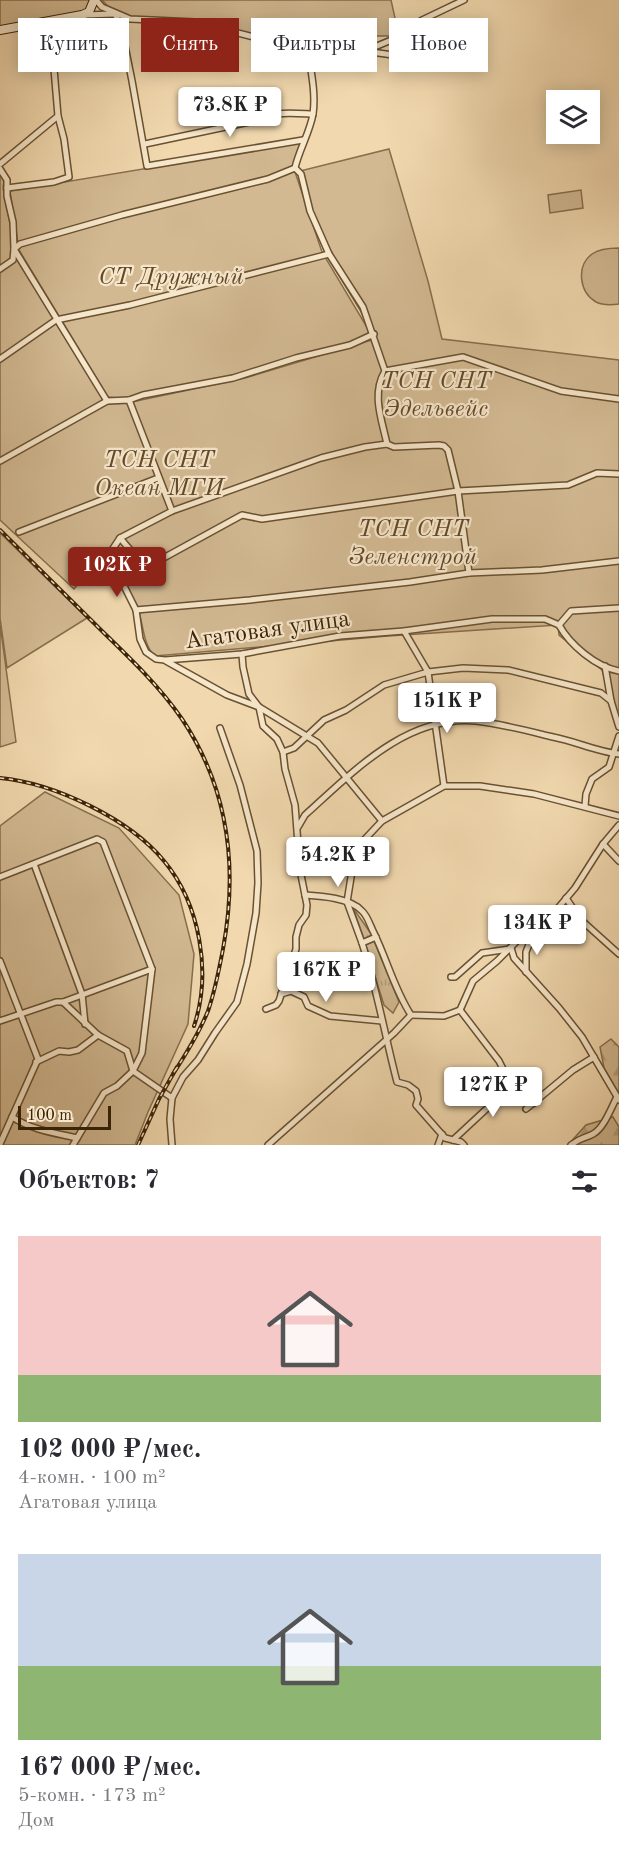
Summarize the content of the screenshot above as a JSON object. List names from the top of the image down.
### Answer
{
  "streets": {
    "street": ["Агатовая улица"]
  },
  "parks": [
    "СТ Дружный",
    "ТСН СНТ Эдельвейс",
    "ТСН СНТ Океан МГИ",
    "ТСН СНТ Зеленстрой"
  ],
  "scale_bar": "100 m",
  "page": {
    "chip": [
      "Купить",
      "Снять",
      "Фильтры",
      "Новое"
    ],
    "price": [
      "73.8K ₽",
      "102K ₽",
      "151K ₽",
      "54.2K ₽",
      "134K ₽",
      "167K ₽",
      "127K ₽"
    ],
    "scale": "100 m",
    "heading": "Объектов: 7",
    "list": [
      {
        "name": "102 000 ₽/мес.",
        "note": "4-комн. · 100 m² · Агатовая улица"
      },
      {
        "name": "167 000 ₽/мес.",
        "note": "5-комн. · 173 m² · Дом"
      }
    ]
  }
}
